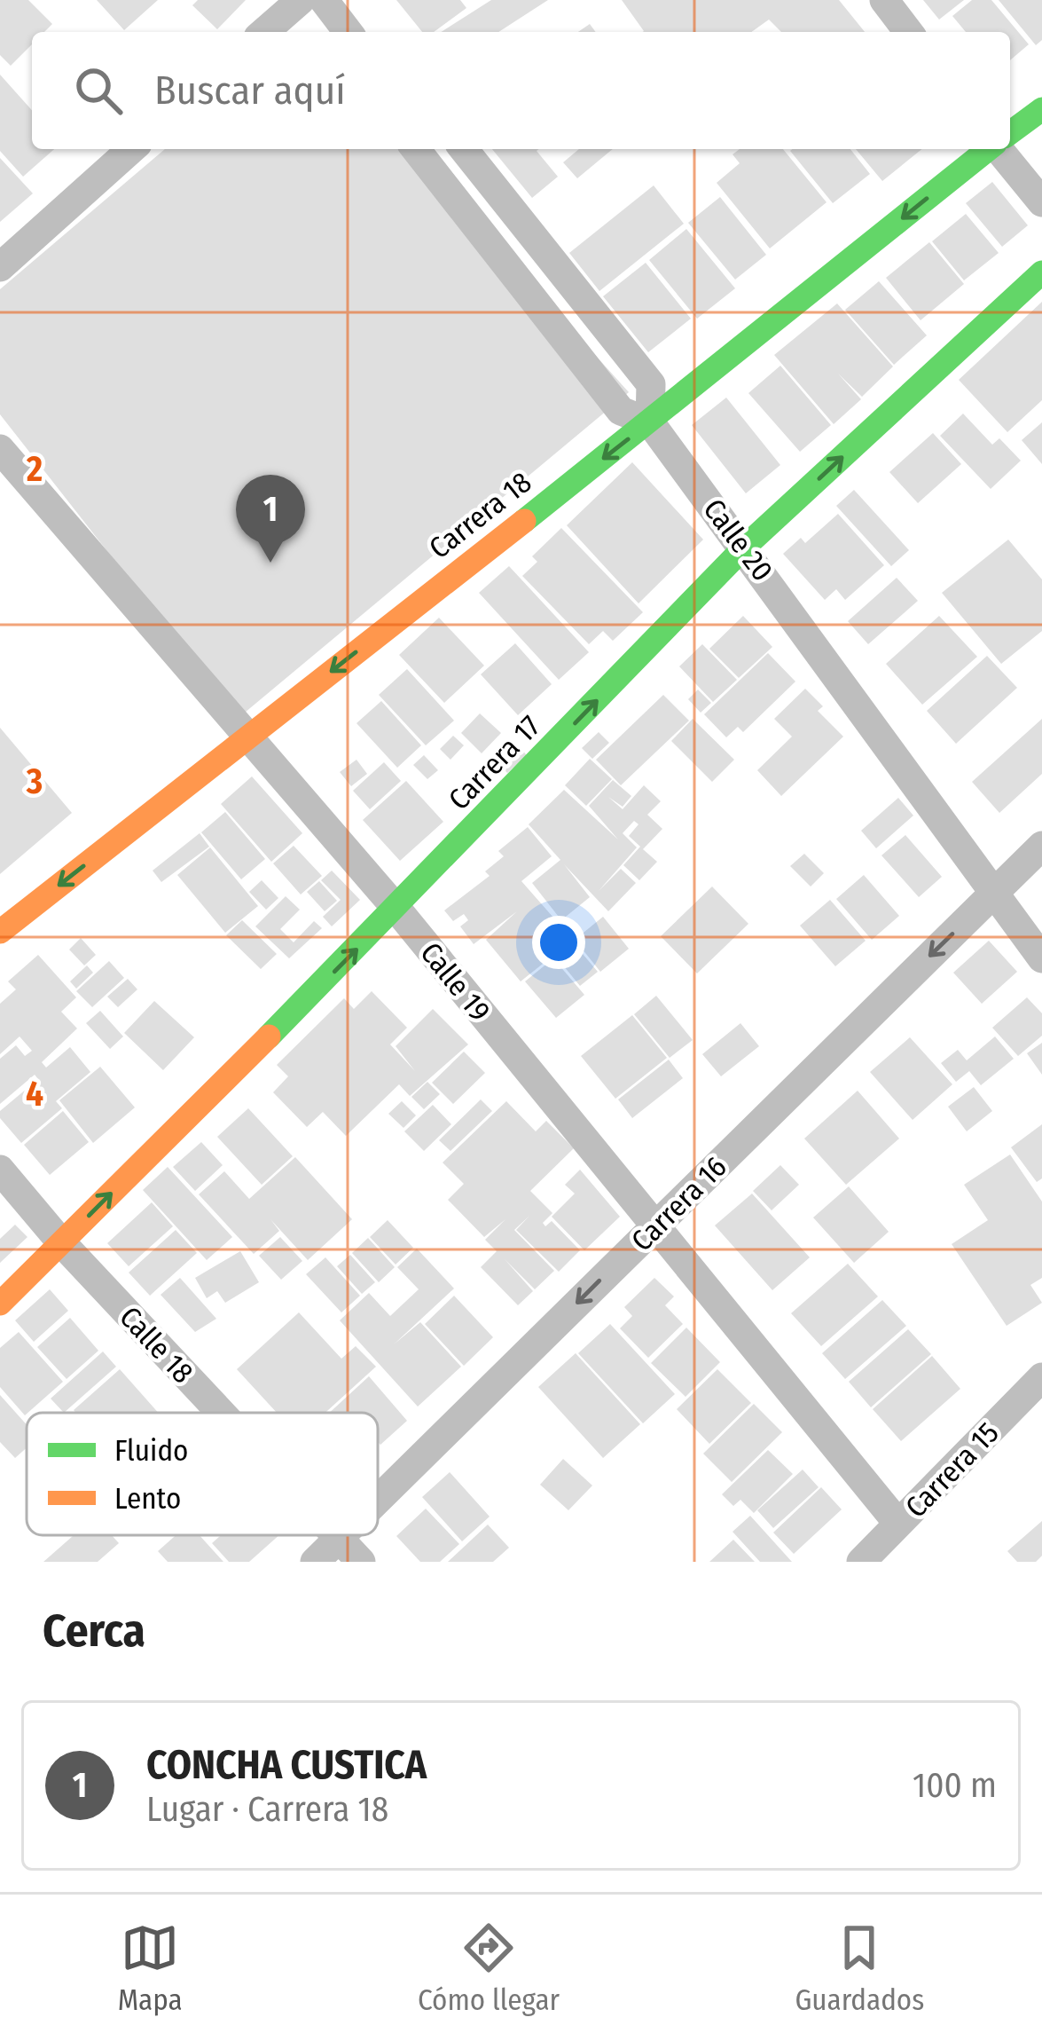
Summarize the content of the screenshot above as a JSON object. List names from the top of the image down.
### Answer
{
  "streets": {
    "street": [
      "Carrera 18",
      "Calle 20",
      "Carrera 17",
      "Calle 19",
      "Carrera 16",
      "Calle 18",
      "Carrera 15"
    ]
  },
  "crossings": [
    ["Carrera 18", "Calle 20"],
    ["Carrera 18", "Calle 19"],
    ["Calle 20", "Carrera 17"],
    ["Calle 20", "Carrera 16"],
    ["Carrera 17", "Calle 19"],
    ["Carrera 17", "Calle 18"],
    ["Calle 19", "Carrera 16"],
    ["Calle 19", "Carrera 15"],
    ["Carrera 16", "Calle 18"]
  ],
  "one_way": ["Carrera 18", "Carrera 17", "Carrera 16"],
  "legend": ["Fluido", "Lento"],
  "page": {
    "search": "Buscar aquí",
    "pins": "1",
    "heading": "Cerca",
    "list": [
      {
        "mark": "1",
        "name": "CONCHA CUSTICA",
        "note": "Lugar · Carrera 18",
        "value": "100 m"
      }
    ],
    "nav": ["Mapa", "Cómo llegar", "Guardados"]
  },
  "grid": {
    "rows": ["2", "3", "4"]
  }
}
